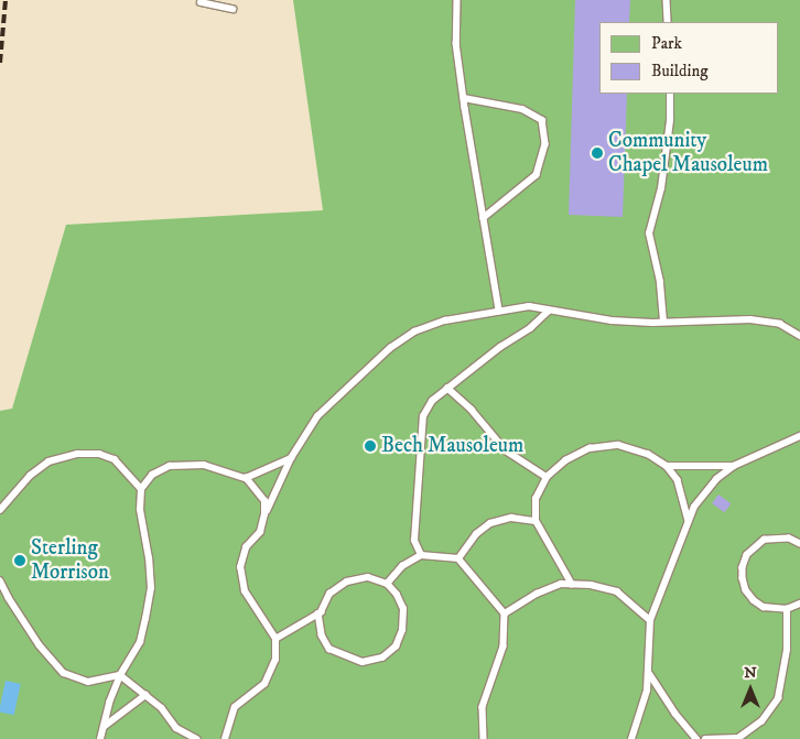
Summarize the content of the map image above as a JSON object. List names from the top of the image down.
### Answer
{
  "places": ["Community Chapel Mausoleum", "Bech Mausoleum", "Sterling Morrison"],
  "legend": ["Park", "Building"],
  "north": "top"
}
